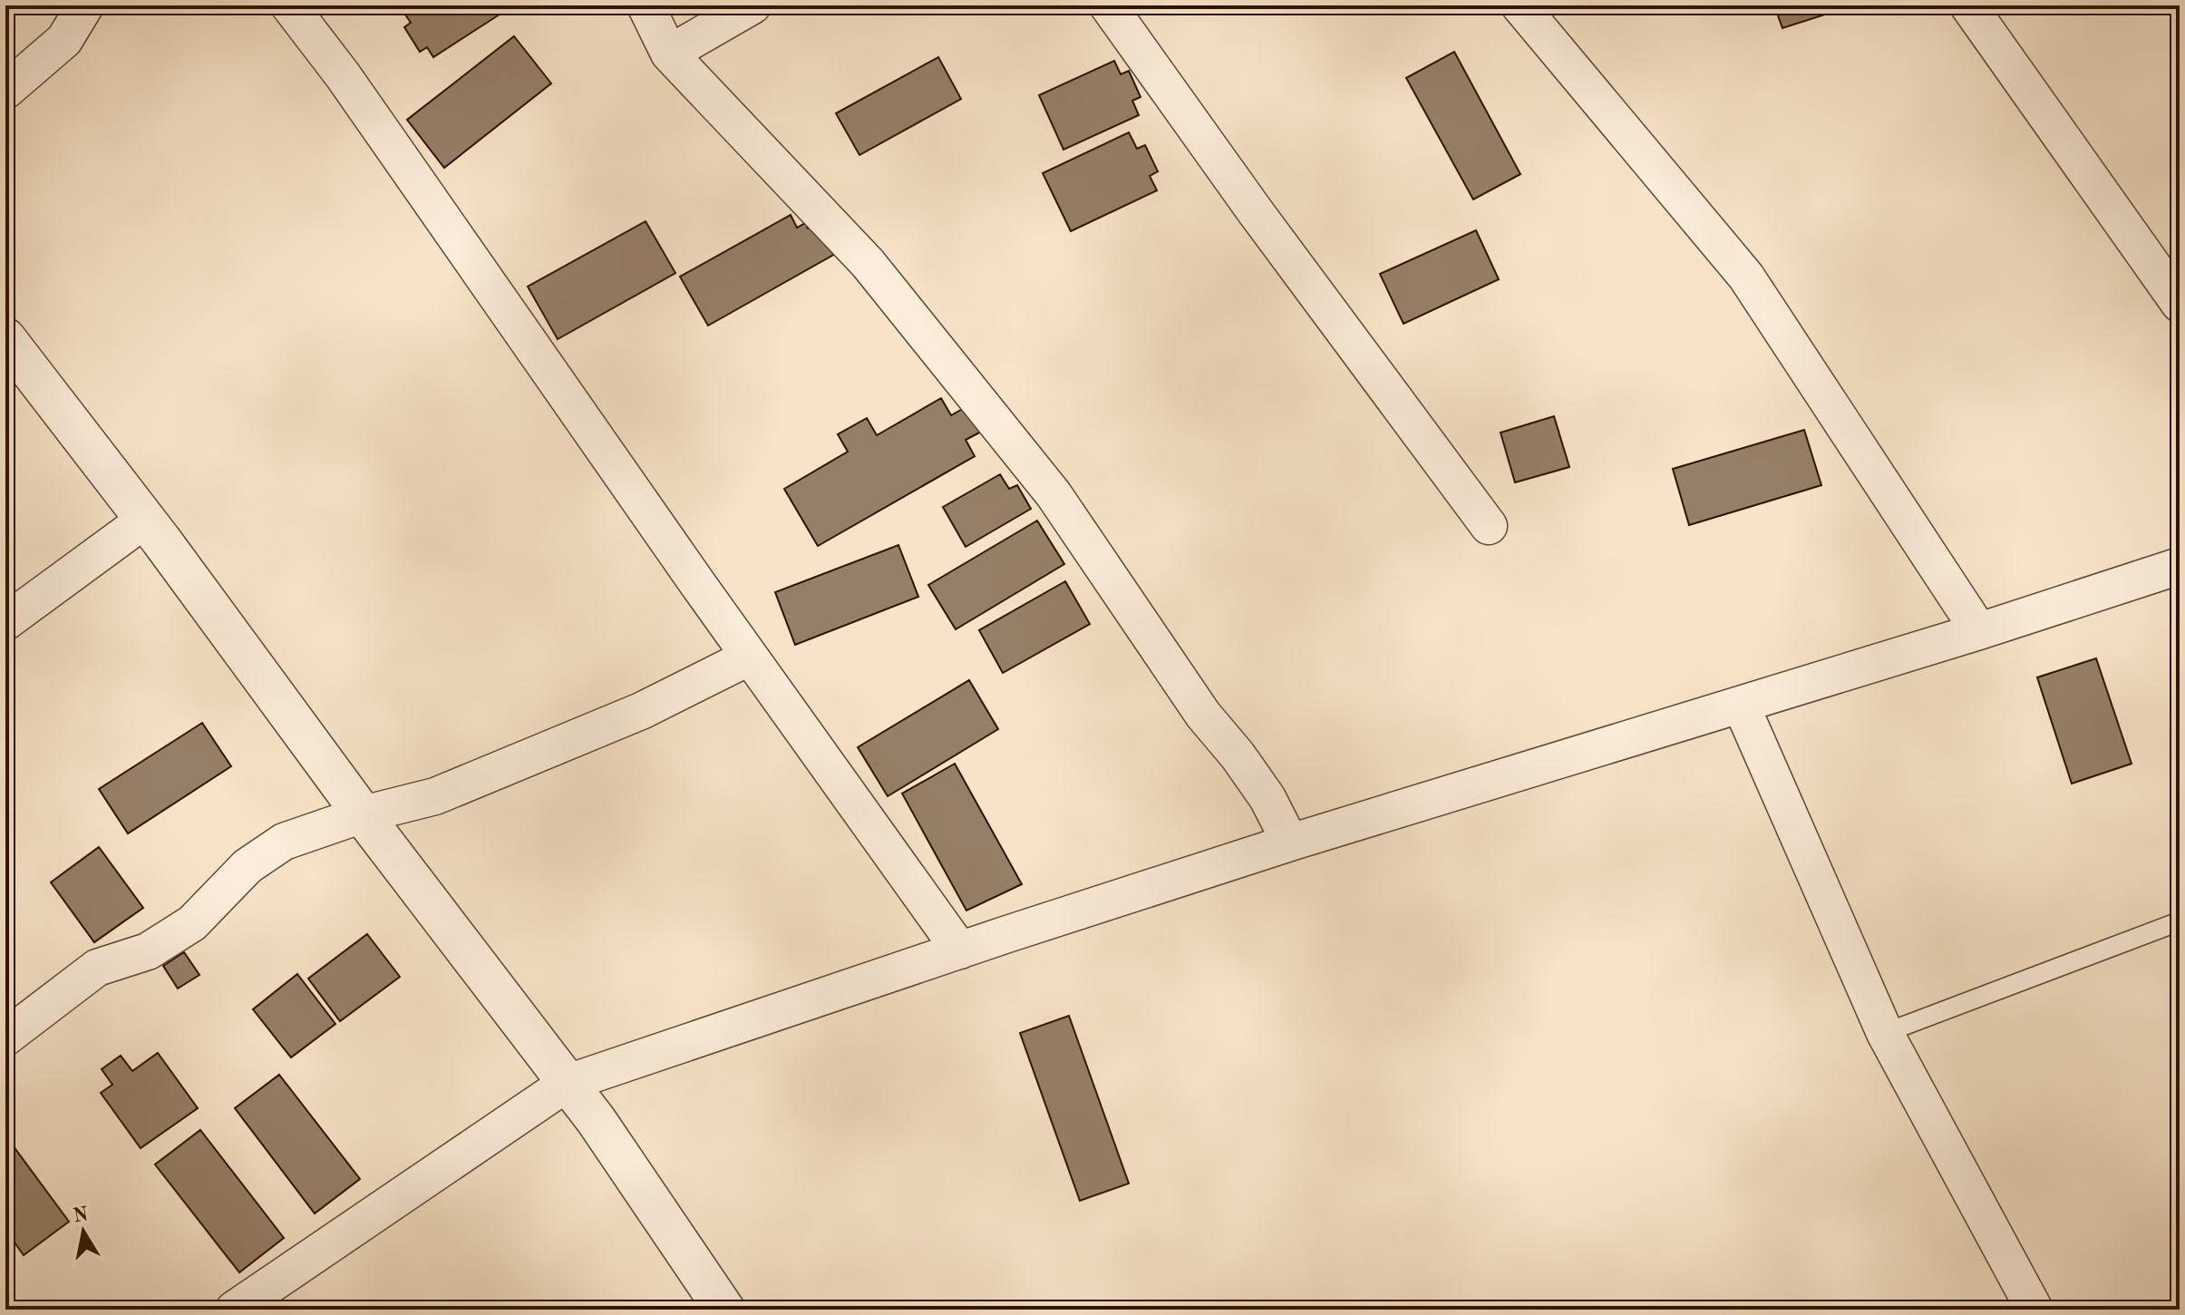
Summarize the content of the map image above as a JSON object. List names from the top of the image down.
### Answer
{
  "north": "top"
}
